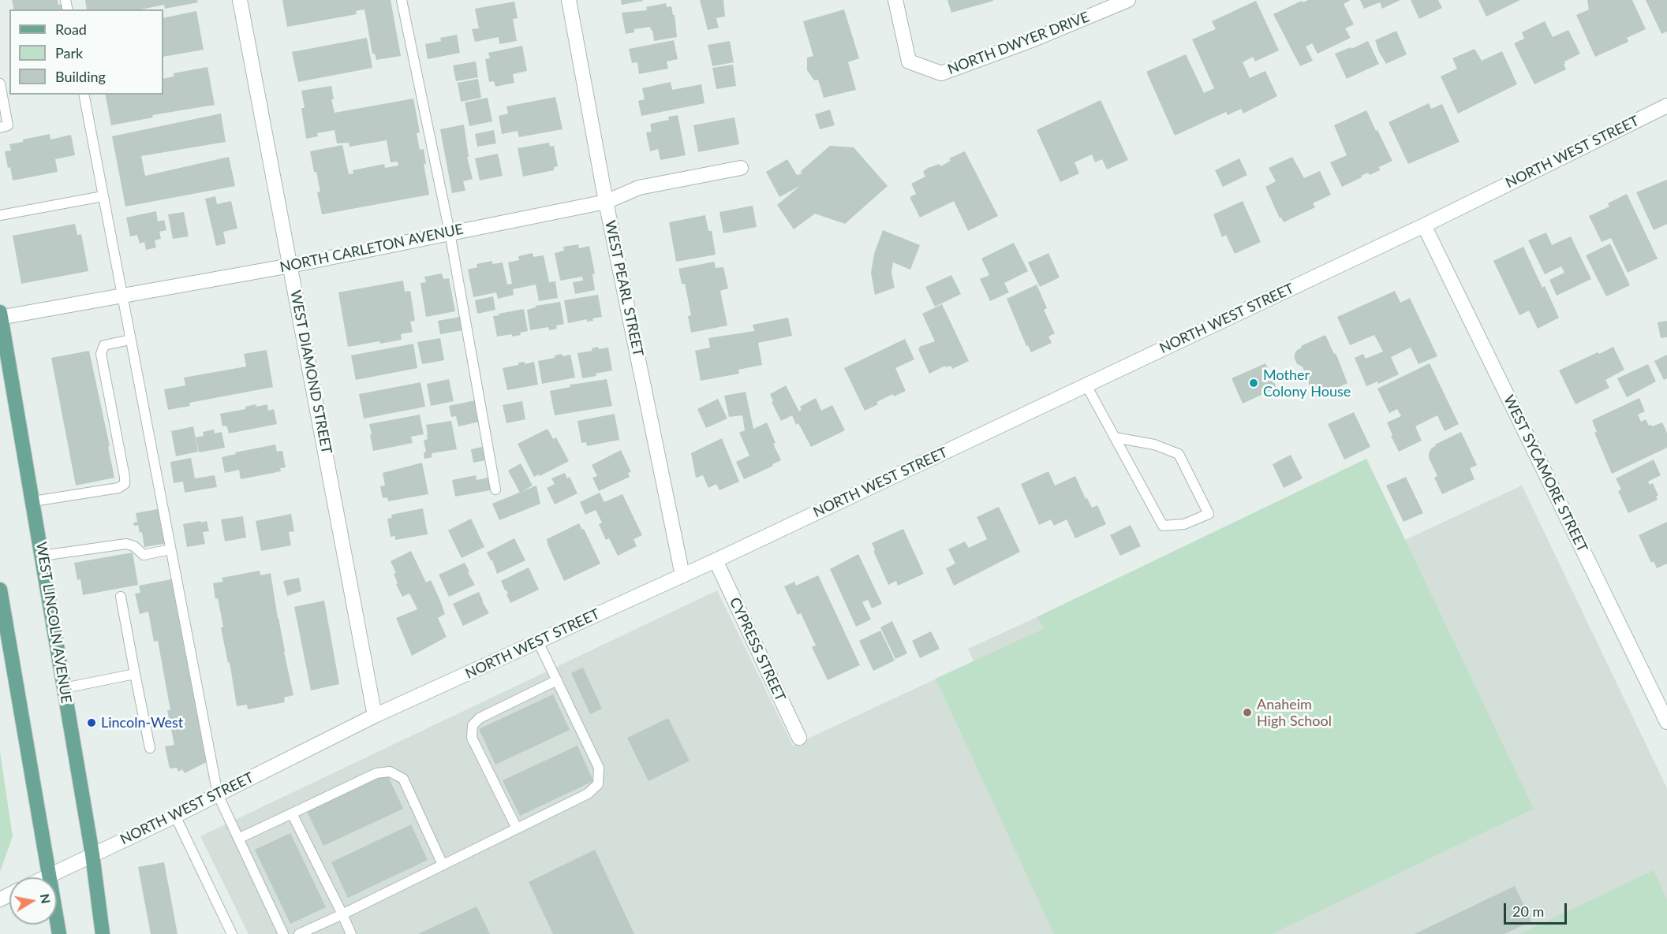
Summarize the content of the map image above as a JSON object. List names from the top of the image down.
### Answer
{
  "streets": {
    "main road": ["WEST LINCOLN AVENUE"],
    "street": [
      "NORTH DWYER DRIVE",
      "NORTH WEST STREET",
      "NORTH CARLETON AVENUE",
      "WEST PEARL STREET",
      "WEST DIAMOND STREET",
      "WEST SYCAMORE STREET",
      "CYPRESS STREET"
    ]
  },
  "crossings": [
    ["NORTH WEST STREET", "WEST PEARL STREET"],
    ["NORTH WEST STREET", "WEST DIAMOND STREET"],
    ["NORTH WEST STREET", "WEST SYCAMORE STREET"],
    ["NORTH WEST STREET", "WEST LINCOLN AVENUE"],
    ["NORTH WEST STREET", "CYPRESS STREET"],
    ["NORTH CARLETON AVENUE", "WEST PEARL STREET"],
    ["NORTH CARLETON AVENUE", "WEST DIAMOND STREET"],
    ["NORTH CARLETON AVENUE", "WEST LINCOLN AVENUE"]
  ],
  "places": ["Mother Colony House", "Anaheim High School", "Lincoln-West"],
  "legend": ["Road", "Park", "Building"],
  "scale_bar": "20 m",
  "north": "right"
}
